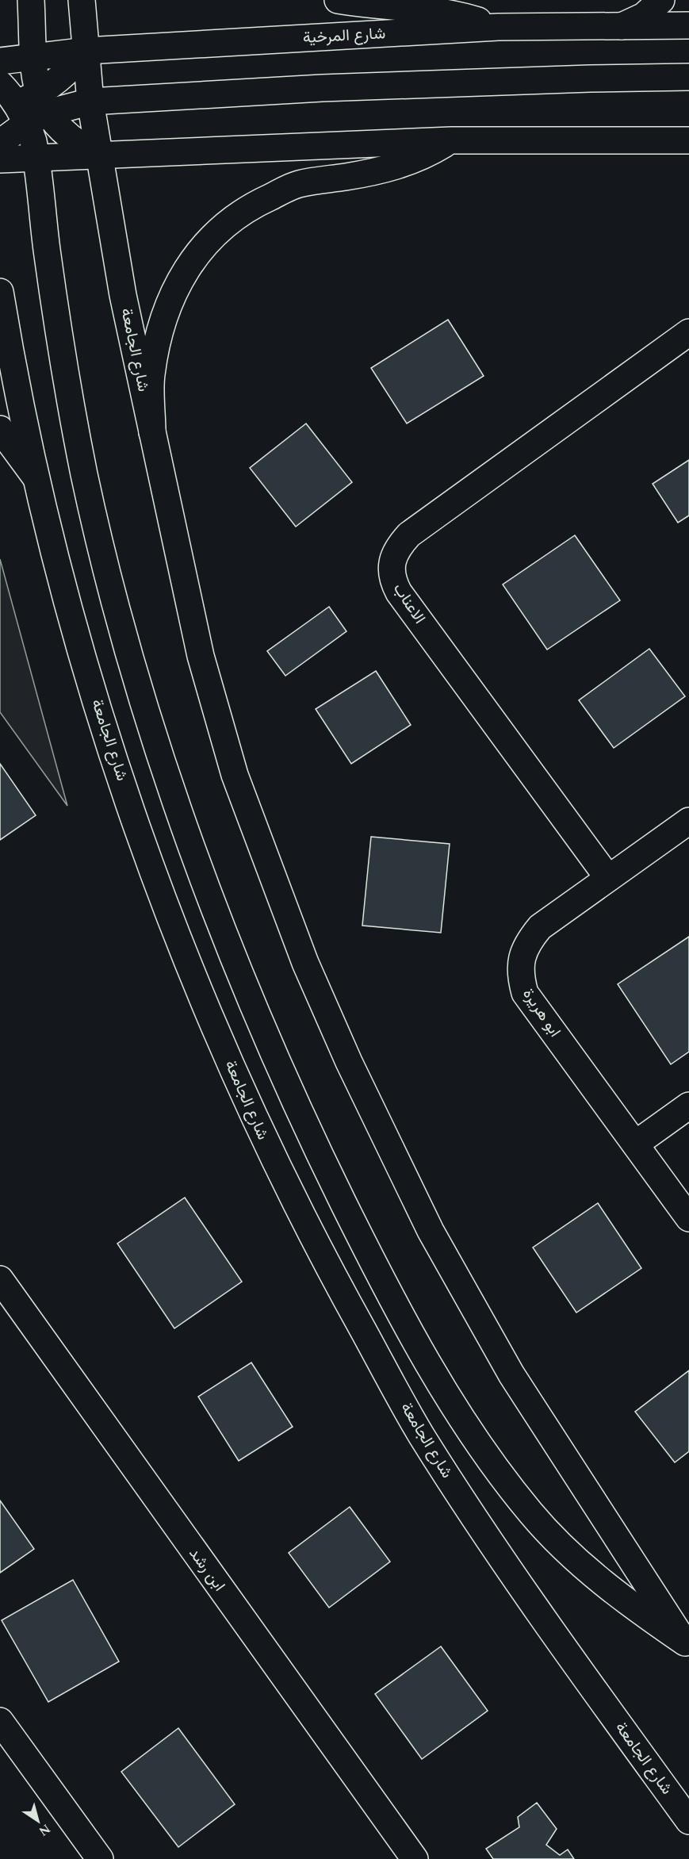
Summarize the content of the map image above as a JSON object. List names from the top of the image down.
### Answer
{
  "streets": {
    "main road": [
      "شارع المرخية",
      "شارع الجامعة",
      "الاعناب",
      "ابو هريرة",
      "ابن رشد"
    ]
  },
  "crossings": [
    ["شارع المرخية", "شارع الجامعة"],
    ["الاعناب", "ابو هريرة"]
  ],
  "north": "bottom right"
}
